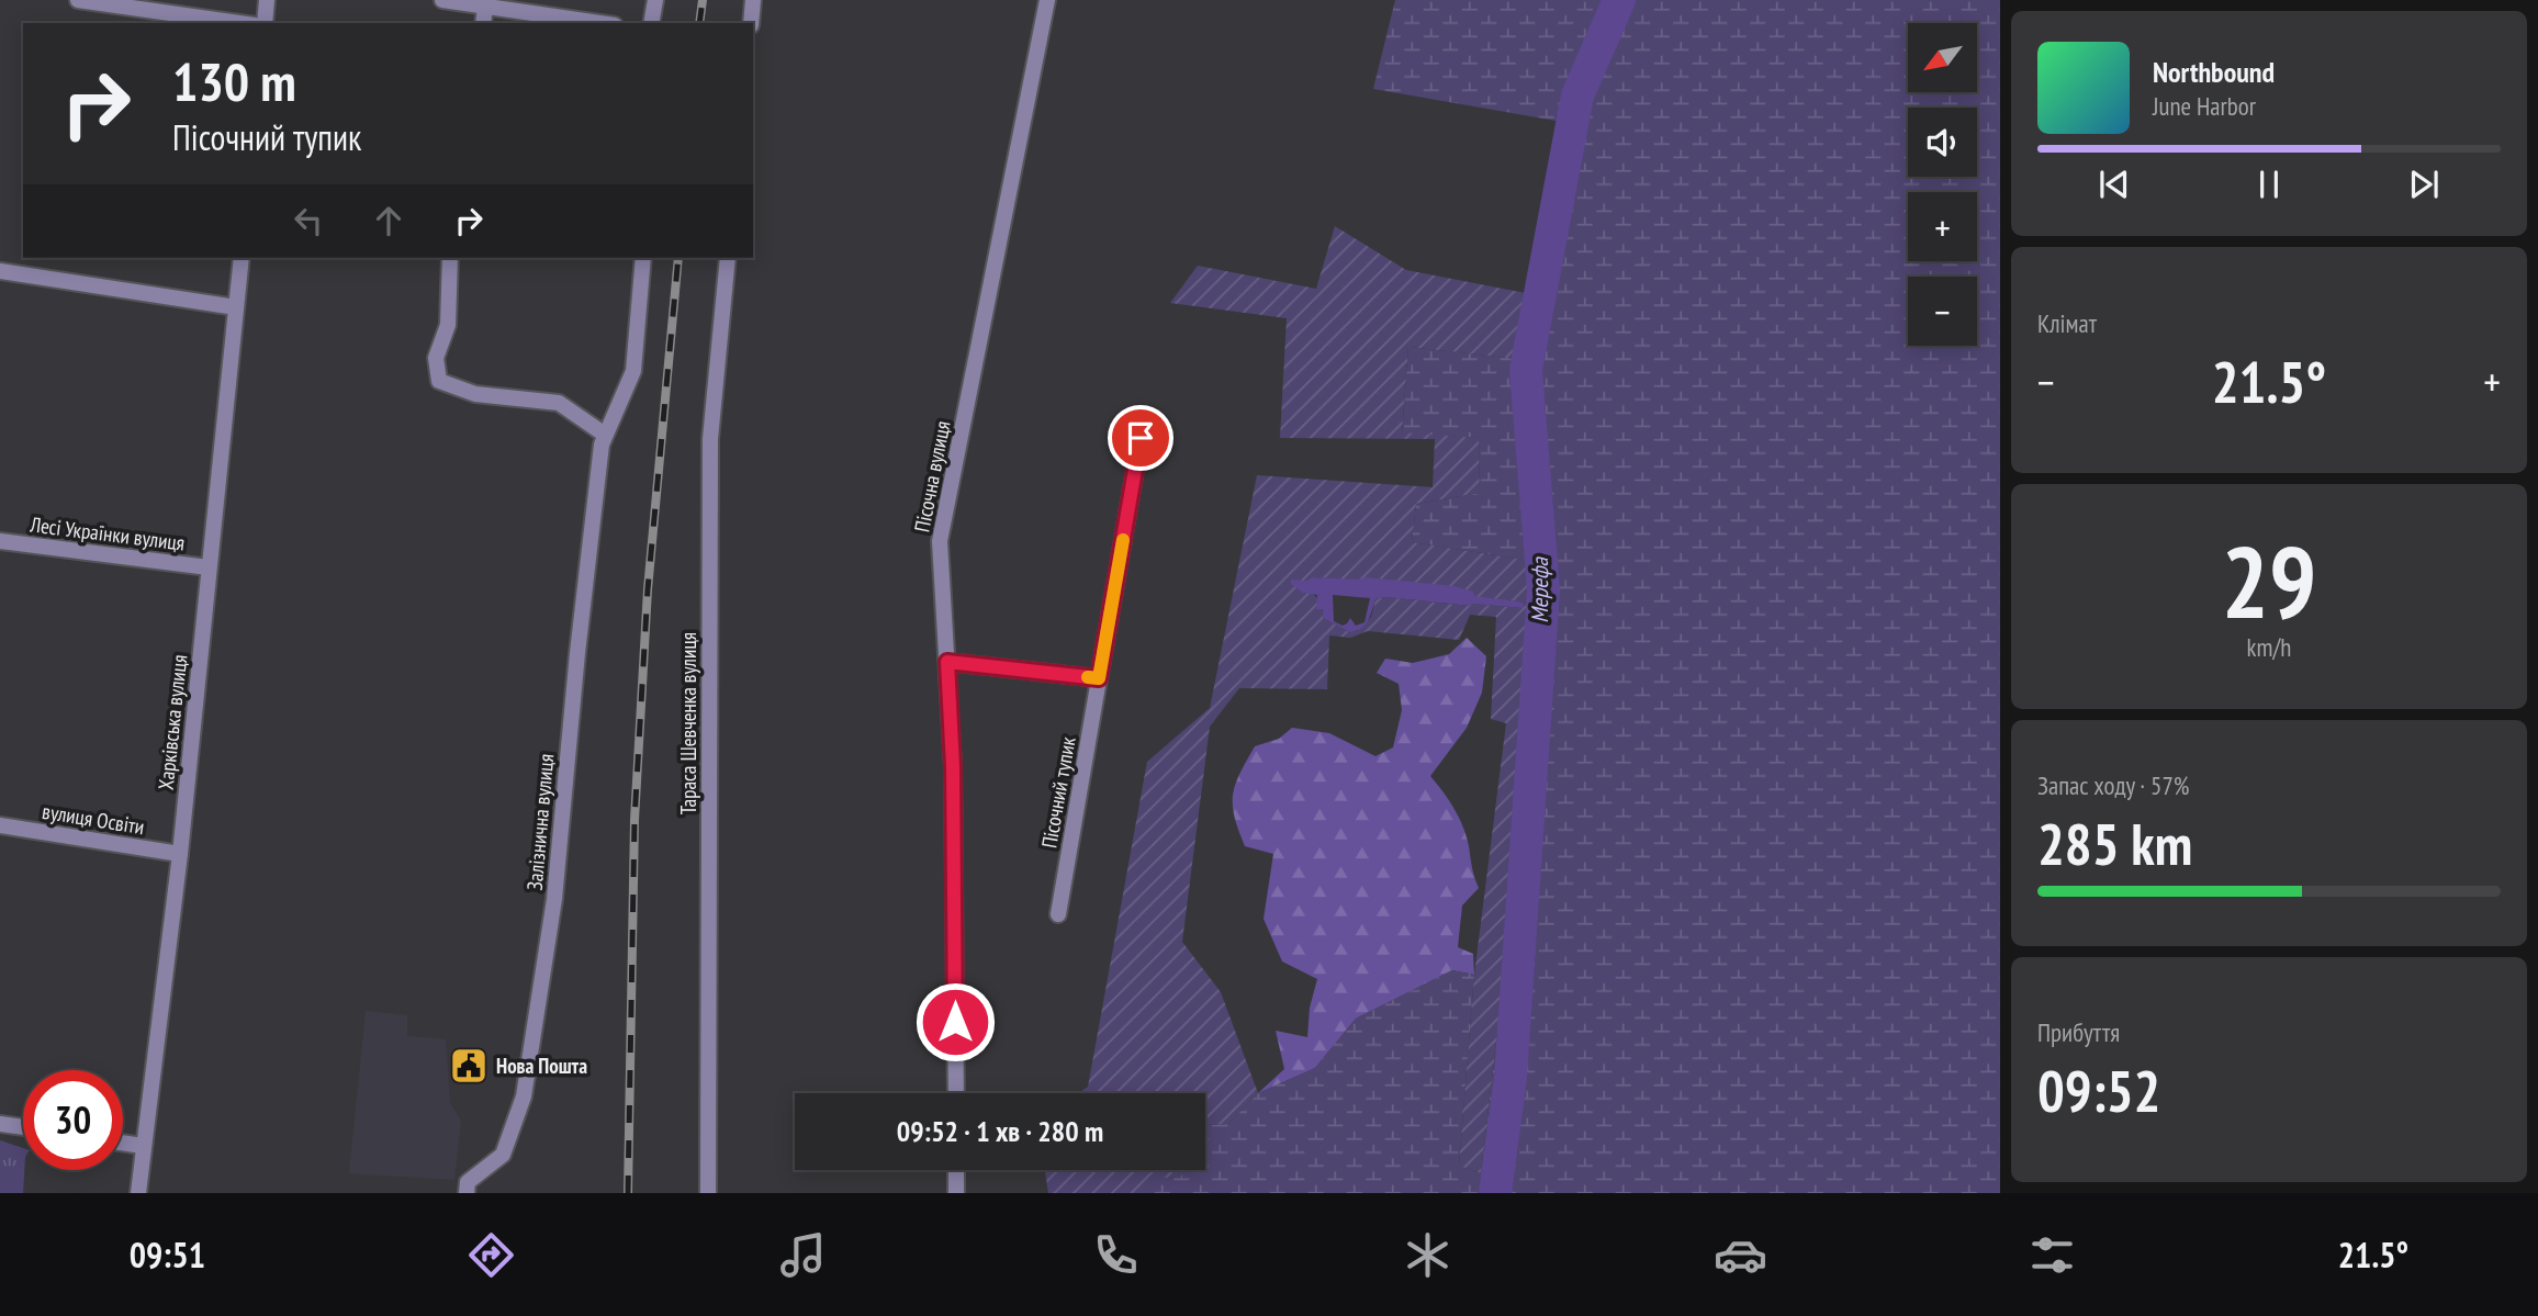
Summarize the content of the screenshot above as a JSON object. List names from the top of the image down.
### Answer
{
  "streets": {
    "street": [
      "Пісочна вулиця",
      "Лесі Українки вулиця",
      "Харківська вулиця",
      "Тараса Шевченка вулиця",
      "Пісочний тупик",
      "вулиця Освіти",
      "Залізнична вулиця"
    ]
  },
  "crossings": [
    ["Лесі Українки вулиця", "Харківська вулиця"],
    ["Харківська вулиця", "вулиця Освіти"]
  ],
  "water": ["Мерефа"],
  "places": {
    "public building": ["Нова Пошта"]
  },
  "north": "bottom left",
  "page": {
    "map_buttons": ["+", "−"],
    "turn": ["130 m", "Пісочний тупик"],
    "song": ["Northbound", "June Harbor"],
    "tile": [
      "Клімат",
      ["29", "km/h"],
      ["Запас ходу · 57%", "285 km"],
      ["Прибуття", "09:52"]
    ],
    "heat": ["−", "21.5°", "+"],
    "limit": "30",
    "trip": "09:52 · 1 хв · 280 m",
    "tabs": ["09:51", "21.5°"]
  }
}
